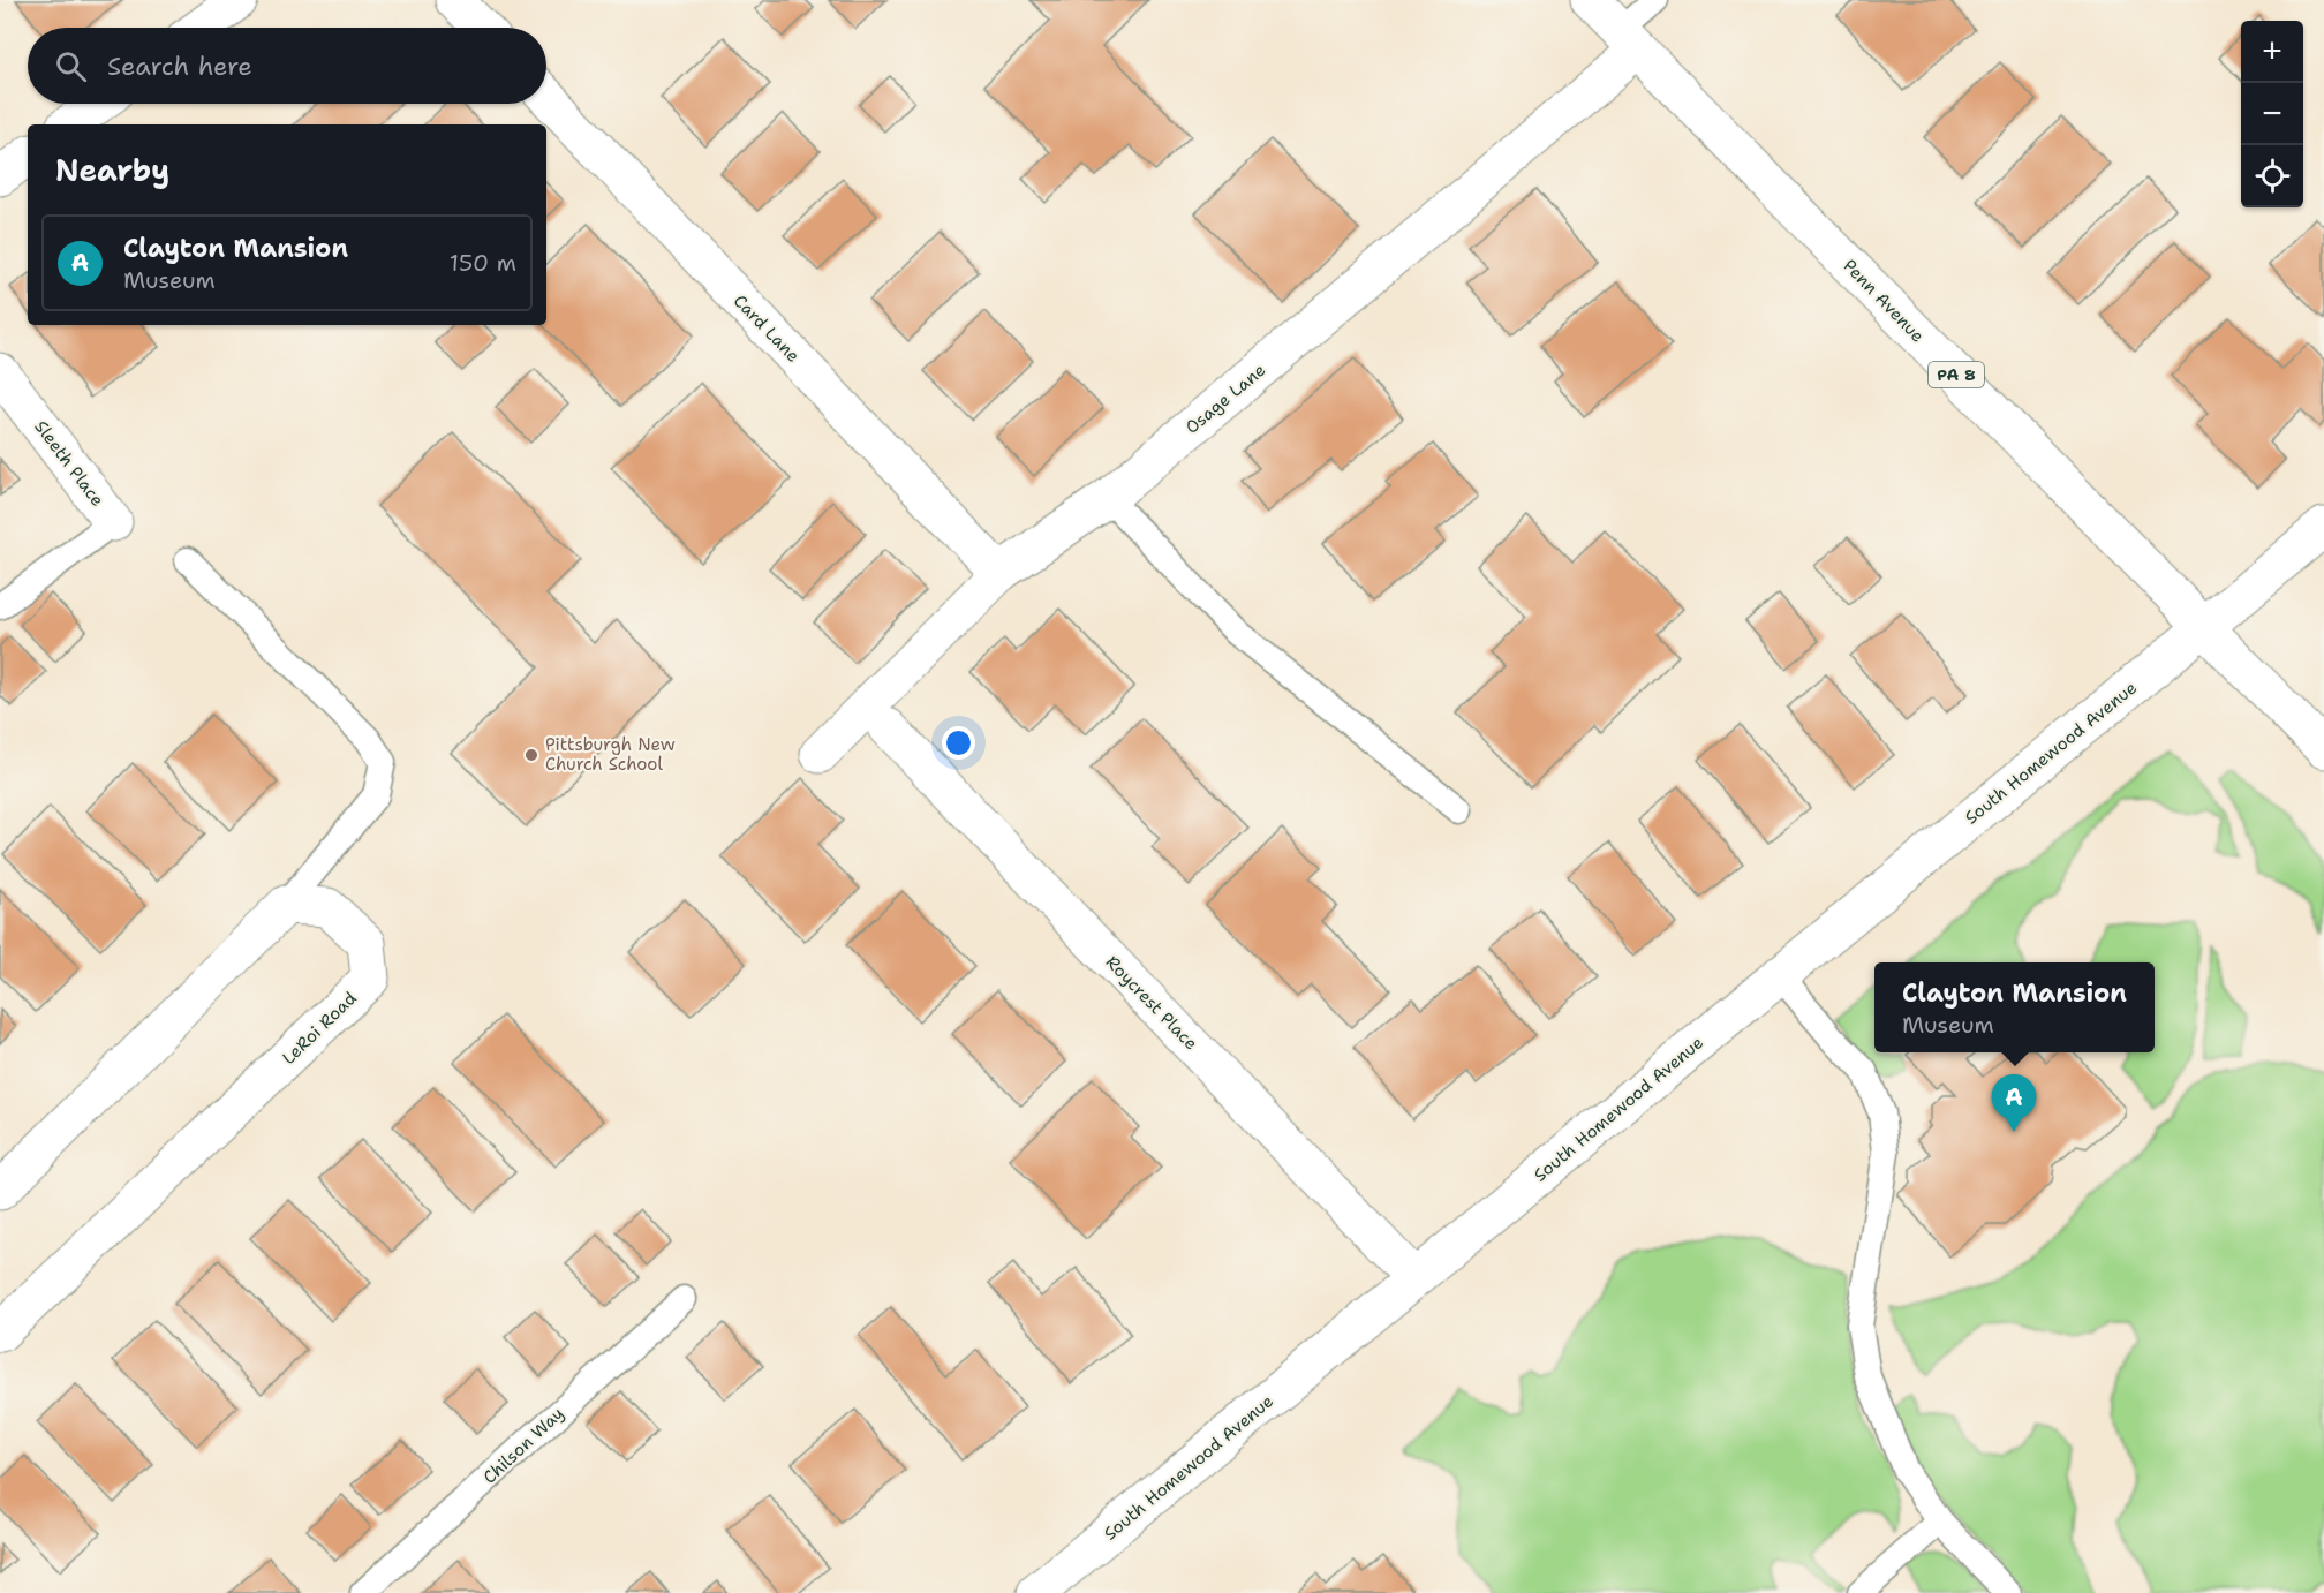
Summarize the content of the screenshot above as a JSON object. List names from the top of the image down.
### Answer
{
  "streets": {
    "main road": [
      "Penn Avenue",
      "Card Lane",
      "PA 8",
      "Osage Lane",
      "Sleeth Place",
      "South Homewood Avenue",
      "Roycrest Place",
      "LeRoi Road"
    ],
    "lane": ["Chilson Way"]
  },
  "crossings": [
    ["Penn Avenue", "Osage Lane"],
    ["Penn Avenue", "South Homewood Avenue"],
    ["Card Lane", "Osage Lane"],
    ["South Homewood Avenue", "Roycrest Place"]
  ],
  "places": ["Pittsburgh New Church School"],
  "page": {
    "map_buttons": ["+", "−"],
    "search": "Search here",
    "heading": "Nearby",
    "list": [
      {
        "mark": "A",
        "name": "Clayton Mansion",
        "note": "Museum",
        "value": "150 m"
      }
    ],
    "popup": ["Clayton Mansion", "Museum"],
    "pins": "A"
  }
}
